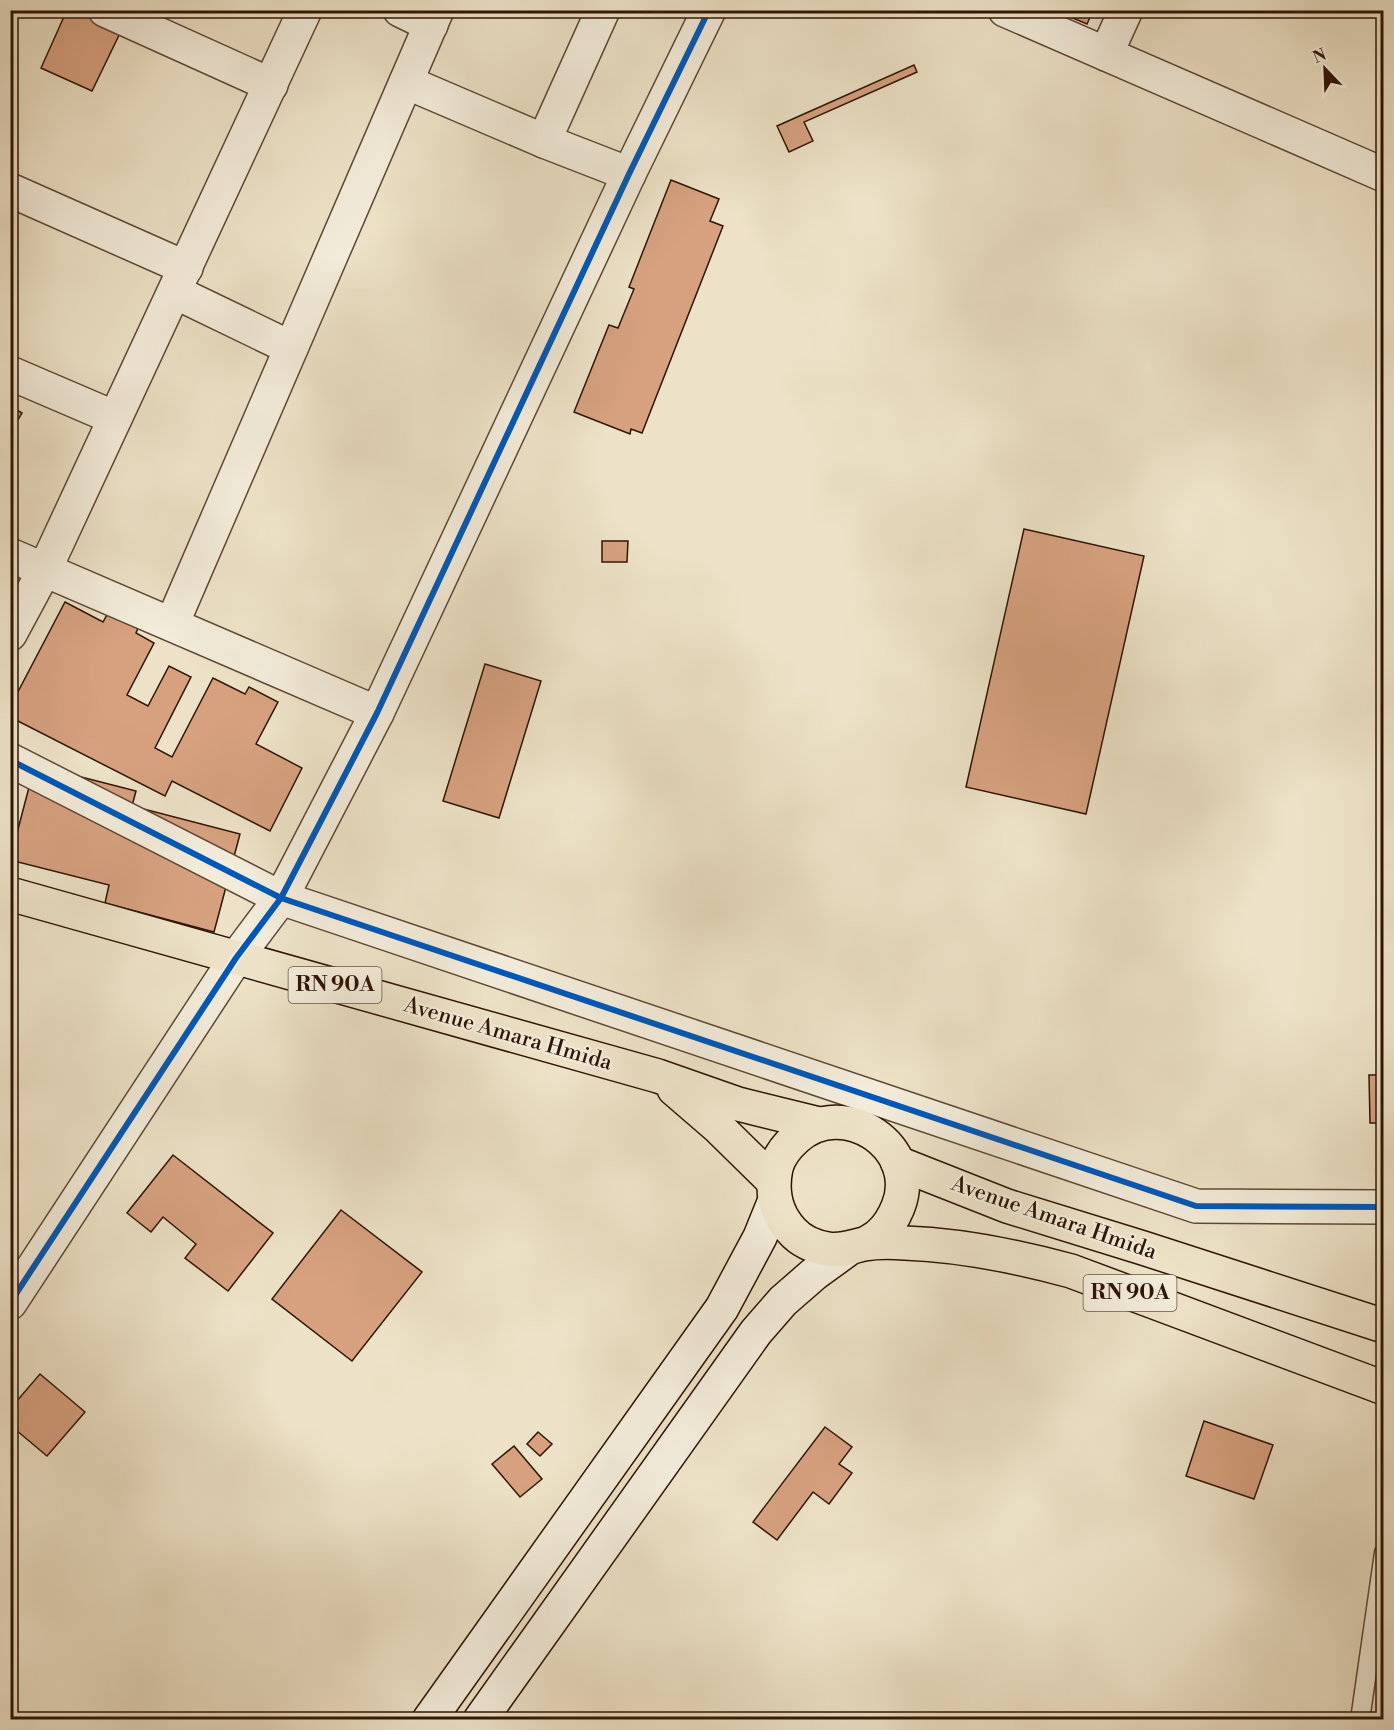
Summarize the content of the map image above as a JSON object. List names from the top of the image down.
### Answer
{
  "streets": {
    "main road": ["RN 90A", "Avenue Amara Hmida"]
  },
  "north": "top left"
}
